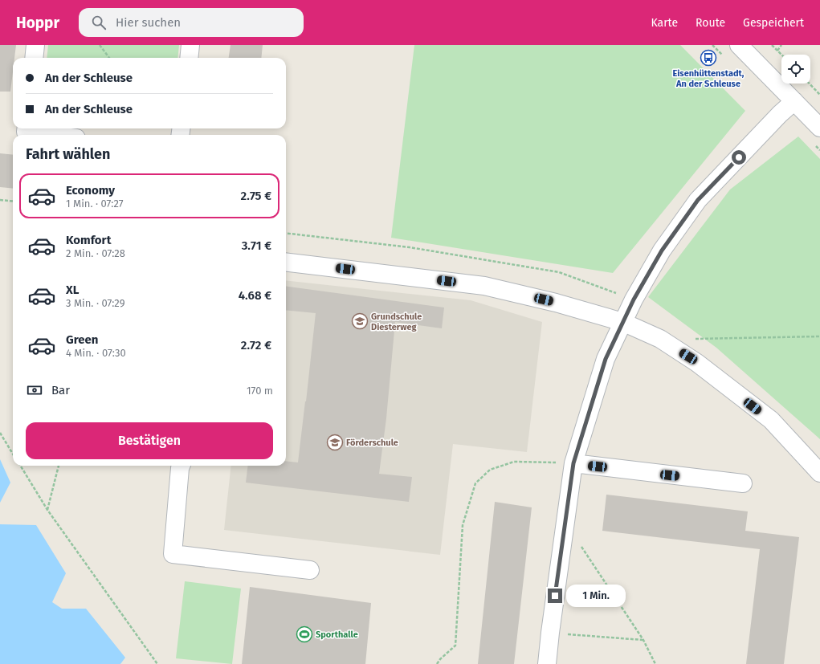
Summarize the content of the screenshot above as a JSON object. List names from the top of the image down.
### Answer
{
  "places": {
    "bus stop": ["Eisenhüttenstadt, An der Schleuse"],
    "school or university": ["Grundschule Diesterweg", "Förderschule"],
    "sports": ["Sporthalle"]
  },
  "page": {
    "header": "Hoppr",
    "search": "Hier suchen",
    "nav": ["Karte", "Route", "Gespeichert"],
    "banner": ["An der Schleuse", "An der Schleuse"],
    "heading": "Fahrt wählen",
    "list": [
      {
        "name": "Economy",
        "note": "1 Min. · 07:27",
        "value": "2.75 €"
      },
      {
        "name": "Komfort",
        "note": "2 Min. · 07:28",
        "value": "3.71 €"
      },
      {
        "name": "XL",
        "note": "3 Min. · 07:29",
        "value": "4.68 €"
      },
      {
        "name": "Green",
        "note": "4 Min. · 07:30",
        "value": "2.72 €"
      }
    ],
    "pay": ["Bar", "170 m"],
    "buttons": "Bestätigen",
    "bubble": "1 Min."
  }
}
